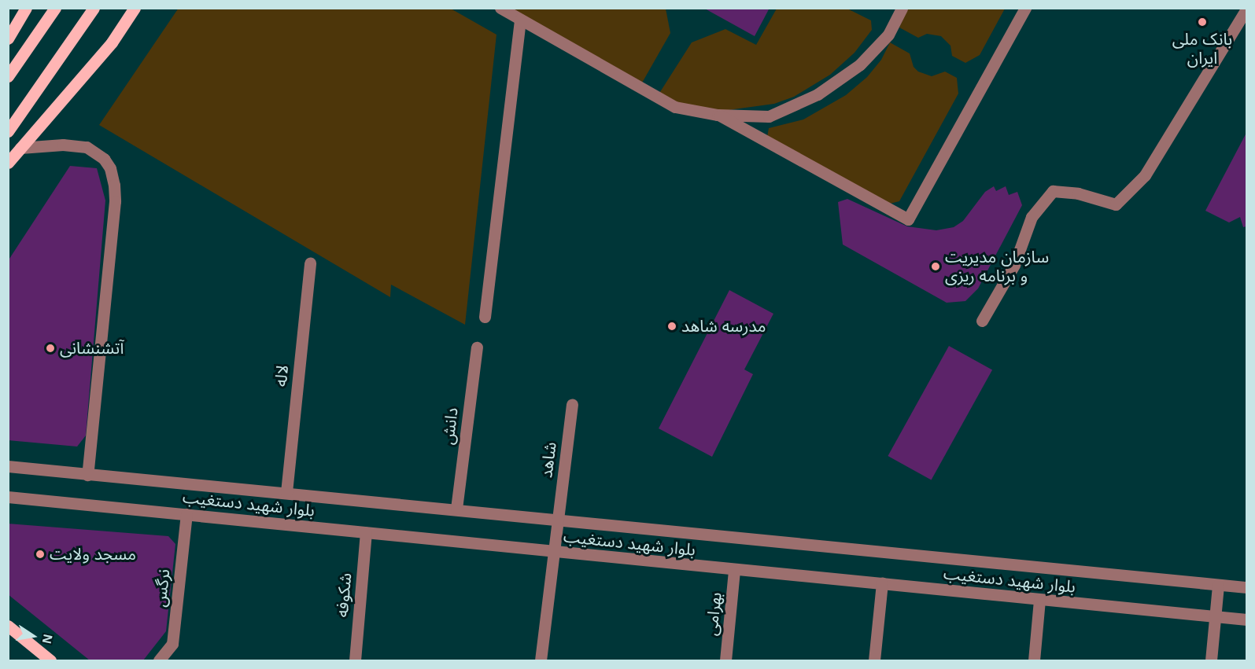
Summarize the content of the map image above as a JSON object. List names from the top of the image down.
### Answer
{
  "streets": {
    "street": [
      "لاله",
      "دانش",
      "شاهد",
      "بلوار شهید دستغیب",
      "نرگس",
      "شکوفه",
      "بهرامی"
    ]
  },
  "crossings": [
    ["لاله", "بلوار شهید دستغیب"],
    ["دانش", "بلوار شهید دستغیب"],
    ["شاهد", "بلوار شهید دستغیب"],
    ["بلوار شهید دستغیب", "نرگس"],
    ["بلوار شهید دستغیب", "شکوفه"],
    ["بلوار شهید دستغیب", "بهرامی"]
  ],
  "places": [
    "بانک ملی ایران",
    "سازمان مدیریت و برنامه ریزی",
    "مدرسه شاهد",
    "آتشنشانی",
    "مسجد ولایت"
  ],
  "north": "right"
}
